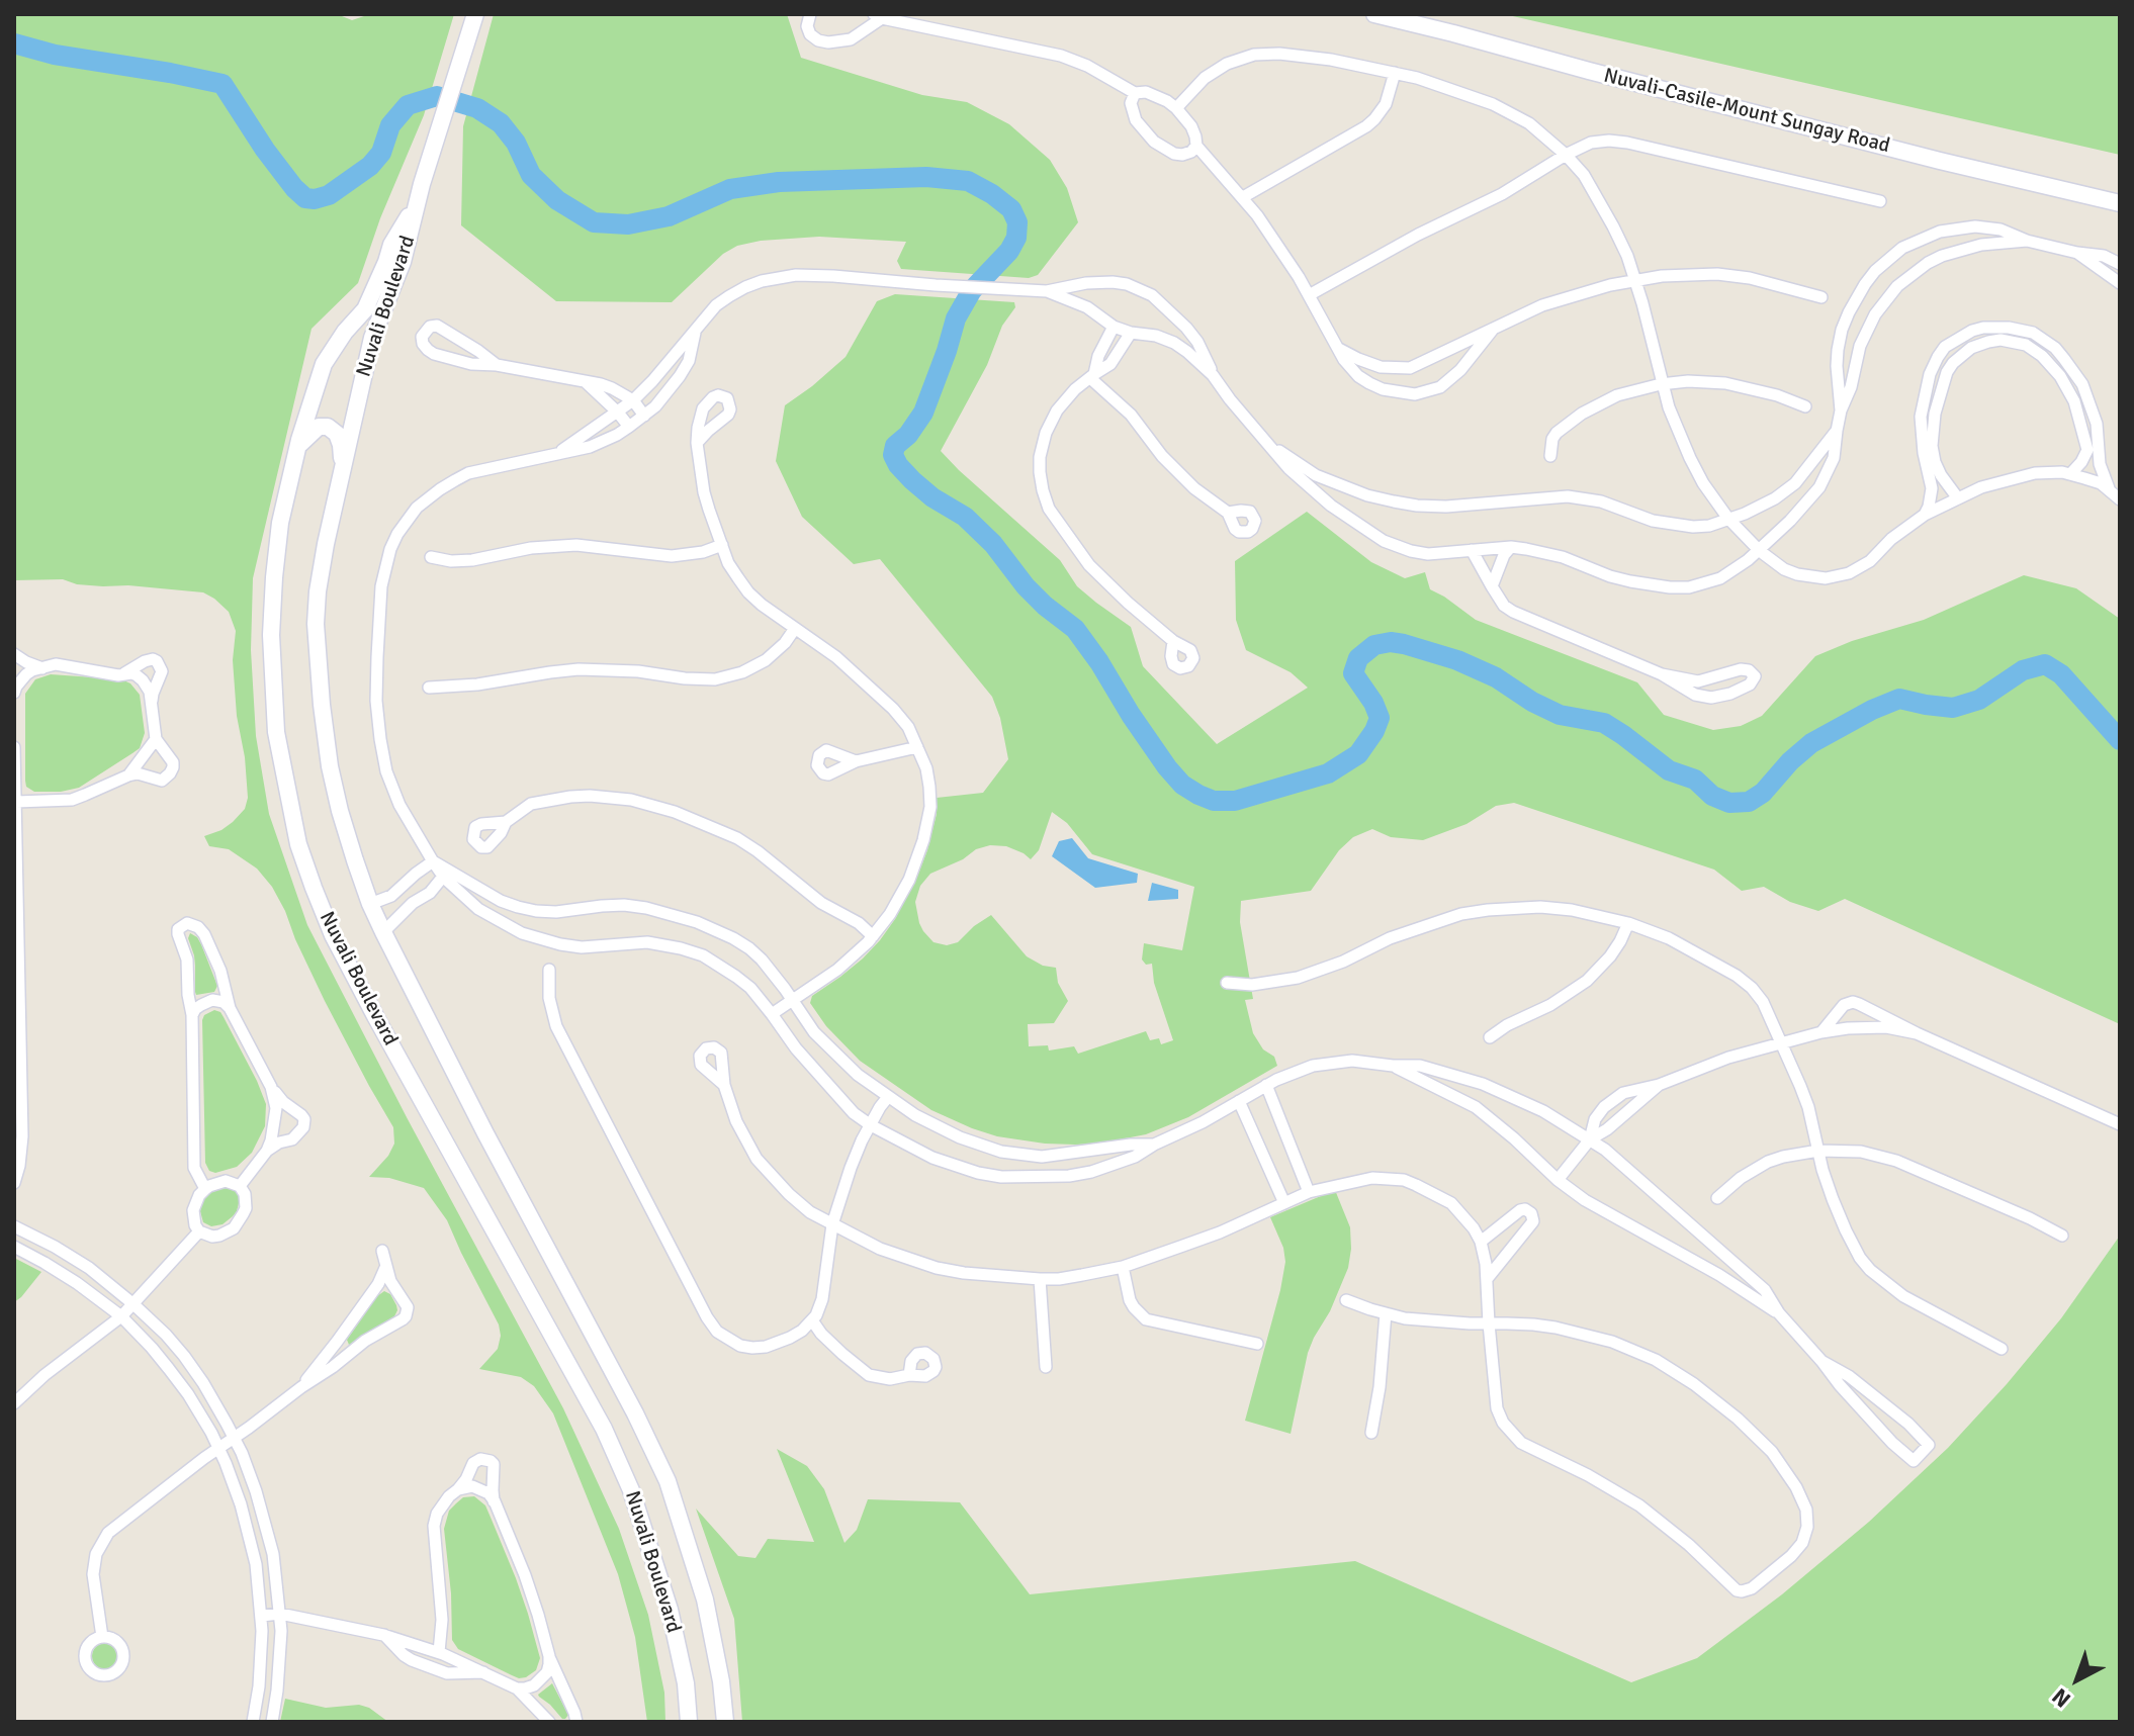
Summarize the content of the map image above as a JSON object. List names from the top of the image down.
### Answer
{
  "streets": {
    "main road": ["Nuvali-Casile-Mount Sungay Road", "Nuvali Boulevard"]
  },
  "north": "bottom left"
}
